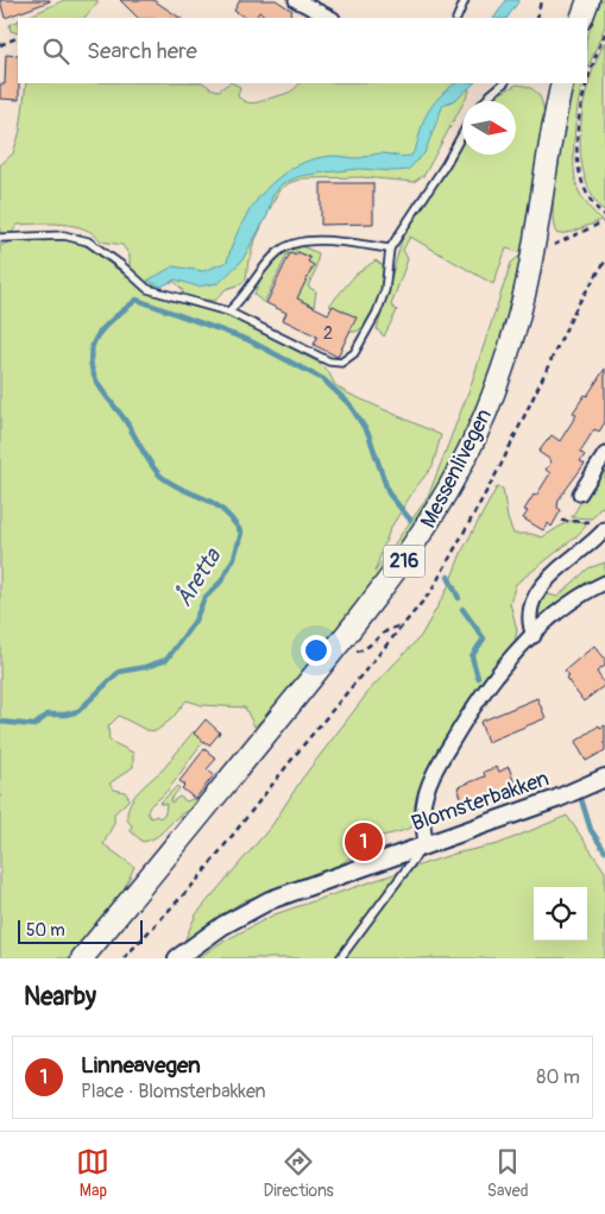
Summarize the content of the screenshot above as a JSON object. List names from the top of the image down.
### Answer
{
  "streets": {
    "main road": ["Messenlivegen", "216"],
    "street": ["Blomsterbakken"]
  },
  "water": ["Åretta"],
  "house_numbers": ["2"],
  "scale_bar": "50 m",
  "north": "right",
  "page": {
    "search": "Search here",
    "pins": "1",
    "scale": "50 m",
    "heading": "Nearby",
    "list": [
      {
        "mark": "1",
        "name": "Linneavegen",
        "note": "Place · Blomsterbakken",
        "value": "80 m"
      }
    ],
    "nav": ["Map", "Directions", "Saved"]
  }
}
